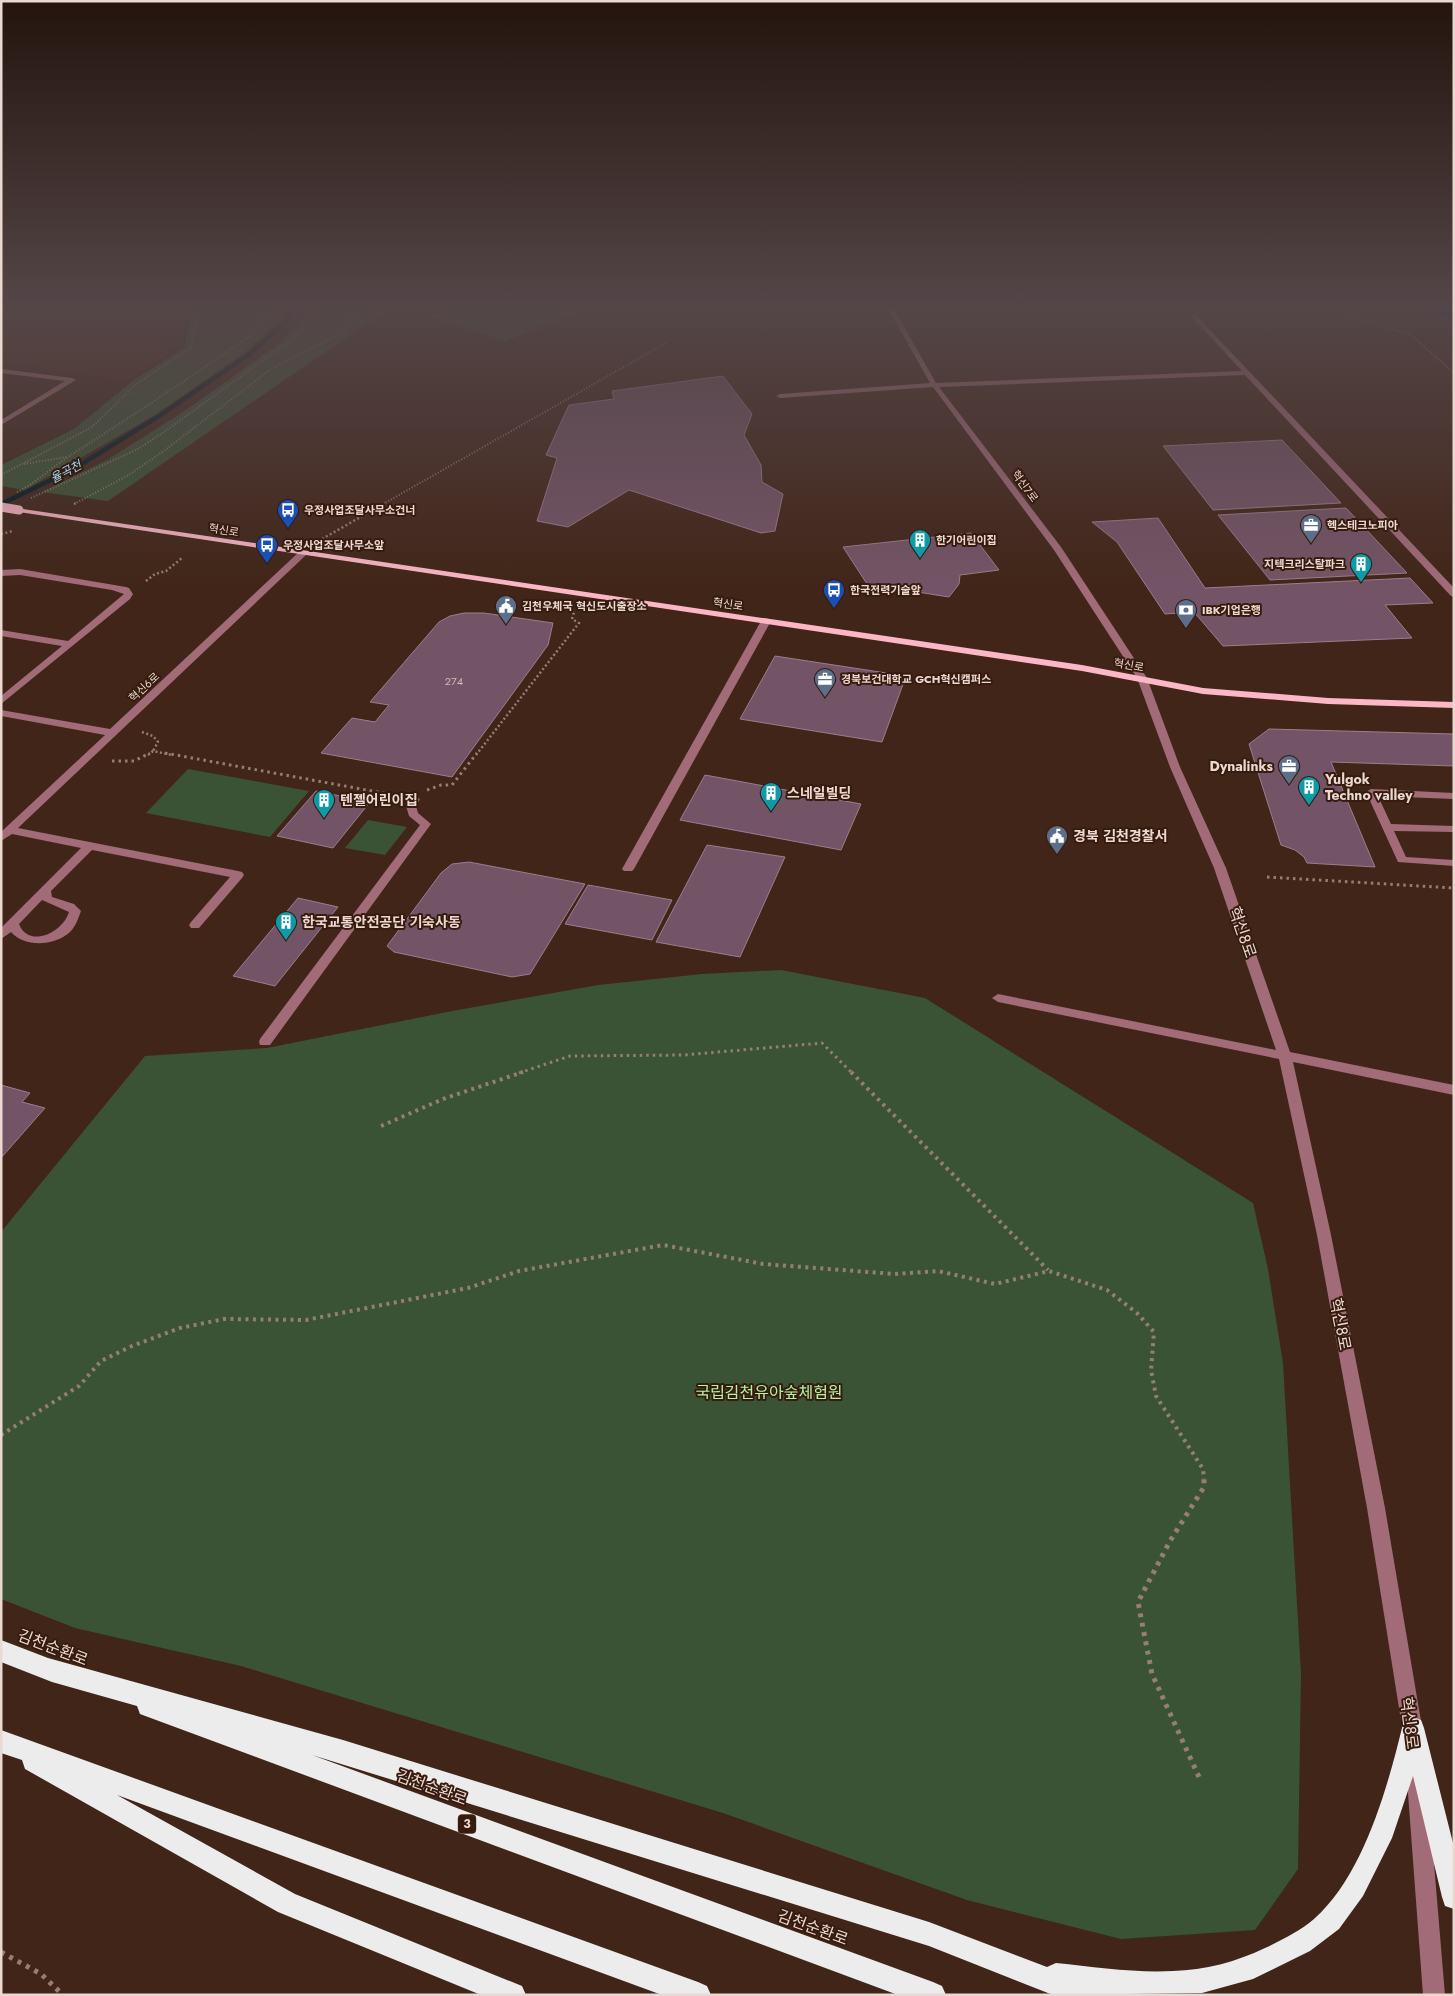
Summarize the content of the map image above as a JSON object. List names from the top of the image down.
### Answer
{
  "streets": {
    "highway": ["김천순환로", "3"],
    "main road": ["혁신로"],
    "street": ["혁신7로", "혁신6로", "혁신8로"]
  },
  "crossings": [
    ["혁신7로", "혁신로"],
    ["혁신7로", "혁신8로"],
    ["혁신로", "혁신6로"],
    ["혁신로", "혁신8로"]
  ],
  "water": ["율곡천"],
  "parks": ["국립김천유아숲체험원"],
  "places": {
    "bus stop": ["우정사업조달사무소건너", "우정사업조달사무소앞", "한국전력기술앞"],
    "office": ["헥스테크노피아", "경북보건대학교 GCH혁신캠퍼스", "Dynalinks"],
    "building": [
      "한기어린이집",
      "지텍크리스탈파크",
      "Yulgok Techno valley",
      "스네일빌딩",
      "텐젤어린이집",
      "한국교통안전공단 기숙사동"
    ],
    "public building": ["김천우체국 혁신도시출장소", "경북 김천경찰서"],
    "bank": ["IBK기업은행"]
  },
  "house_numbers": ["274"]
}
